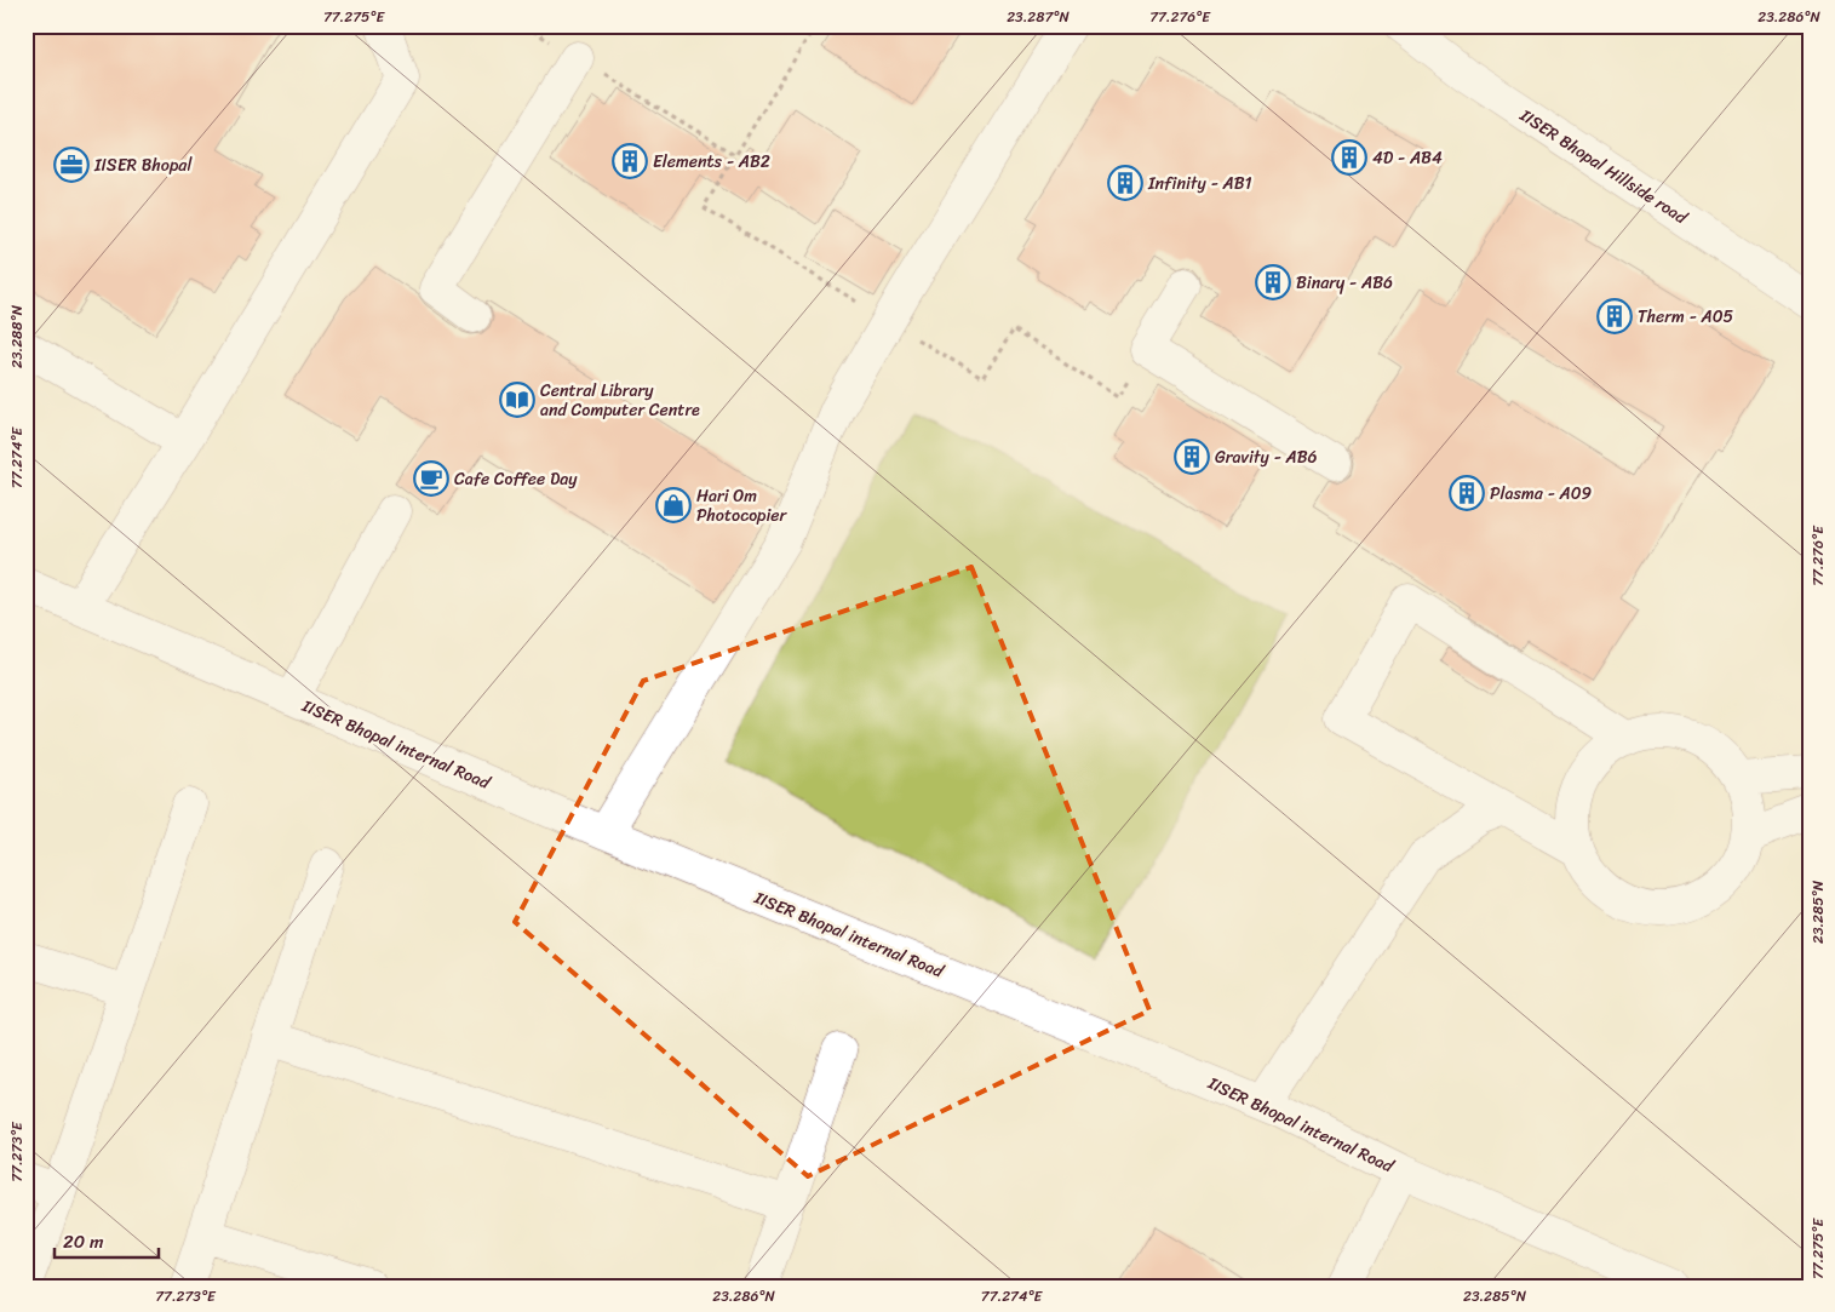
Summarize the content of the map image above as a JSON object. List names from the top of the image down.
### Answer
{
  "streets": {
    "street": ["IISER Bhopal Hillside road", "IISER Bhopal internal Road"]
  },
  "places": {
    "building": [
      "4D - AB4",
      "Elements - AB2",
      "Infinity - AB1",
      "Binary - AB6",
      "Therm - A05",
      "Gravity - AB6",
      "Plasma - A09"
    ],
    "office": ["IISER Bhopal"],
    "library": ["Central Library and Computer Centre"],
    "cafe": ["Cafe Coffee Day"],
    "shop": ["Hari Om Photocopier"]
  },
  "scale_bar": "20 m",
  "coordinates": [
    "77.275°E",
    "23.287°N",
    "77.276°E",
    "23.286°N",
    "23.288°N",
    "77.274°E",
    "23.285°N",
    "77.273°E"
  ]
}
